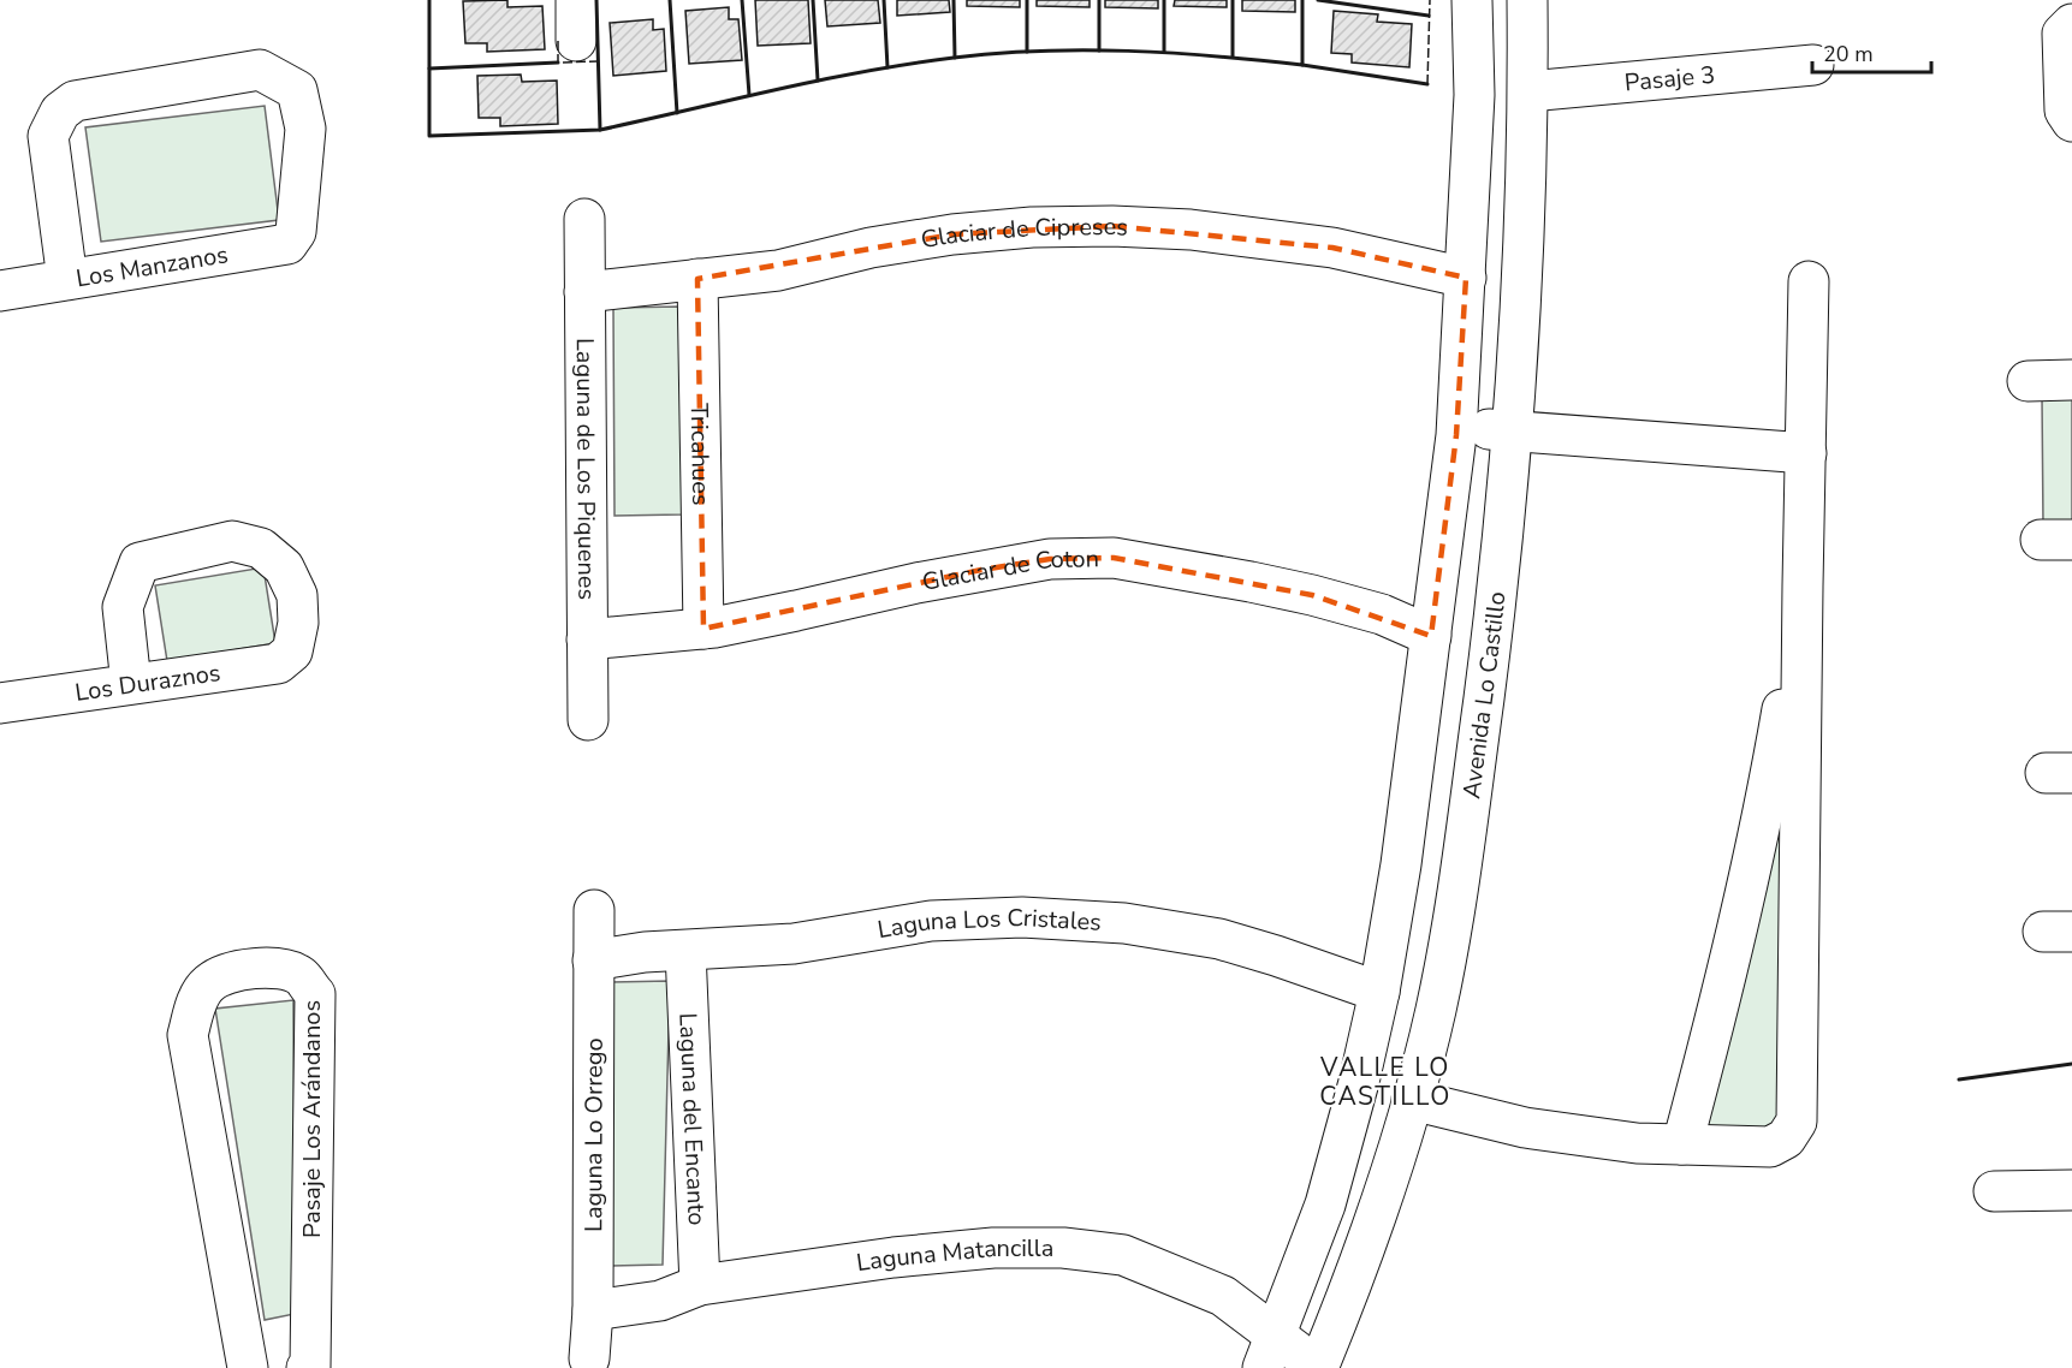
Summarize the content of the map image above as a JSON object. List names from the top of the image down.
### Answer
{
  "streets": {
    "street": [
      "Pasaje 3",
      "Glaciar de Cipreses",
      "Los Manzanos",
      "Tricahues",
      "Laguna de Los Piquenes",
      "Glaciar de Coton",
      "Los Duraznos",
      "Avenida Lo Castillo",
      "Laguna Los Cristales",
      "Laguna del Encanto",
      "Pasaje Los Arándanos",
      "Laguna Lo Orrego",
      "Laguna Matancilla"
    ]
  },
  "crossings": [
    ["Pasaje 3", "Avenida Lo Castillo"],
    ["Glaciar de Cipreses", "Tricahues"],
    ["Glaciar de Cipreses", "Laguna de Los Piquenes"],
    ["Tricahues", "Glaciar de Coton"],
    ["Laguna de Los Piquenes", "Glaciar de Coton"],
    ["Avenida Lo Castillo", "Laguna Matancilla"],
    ["Laguna Los Cristales", "Laguna del Encanto"],
    ["Laguna Los Cristales", "Laguna Lo Orrego"],
    ["Laguna del Encanto", "Laguna Matancilla"],
    ["Laguna Lo Orrego", "Laguna Matancilla"]
  ],
  "districts": ["VALLE LO CASTILLO"],
  "scale_bar": "20 m"
}
